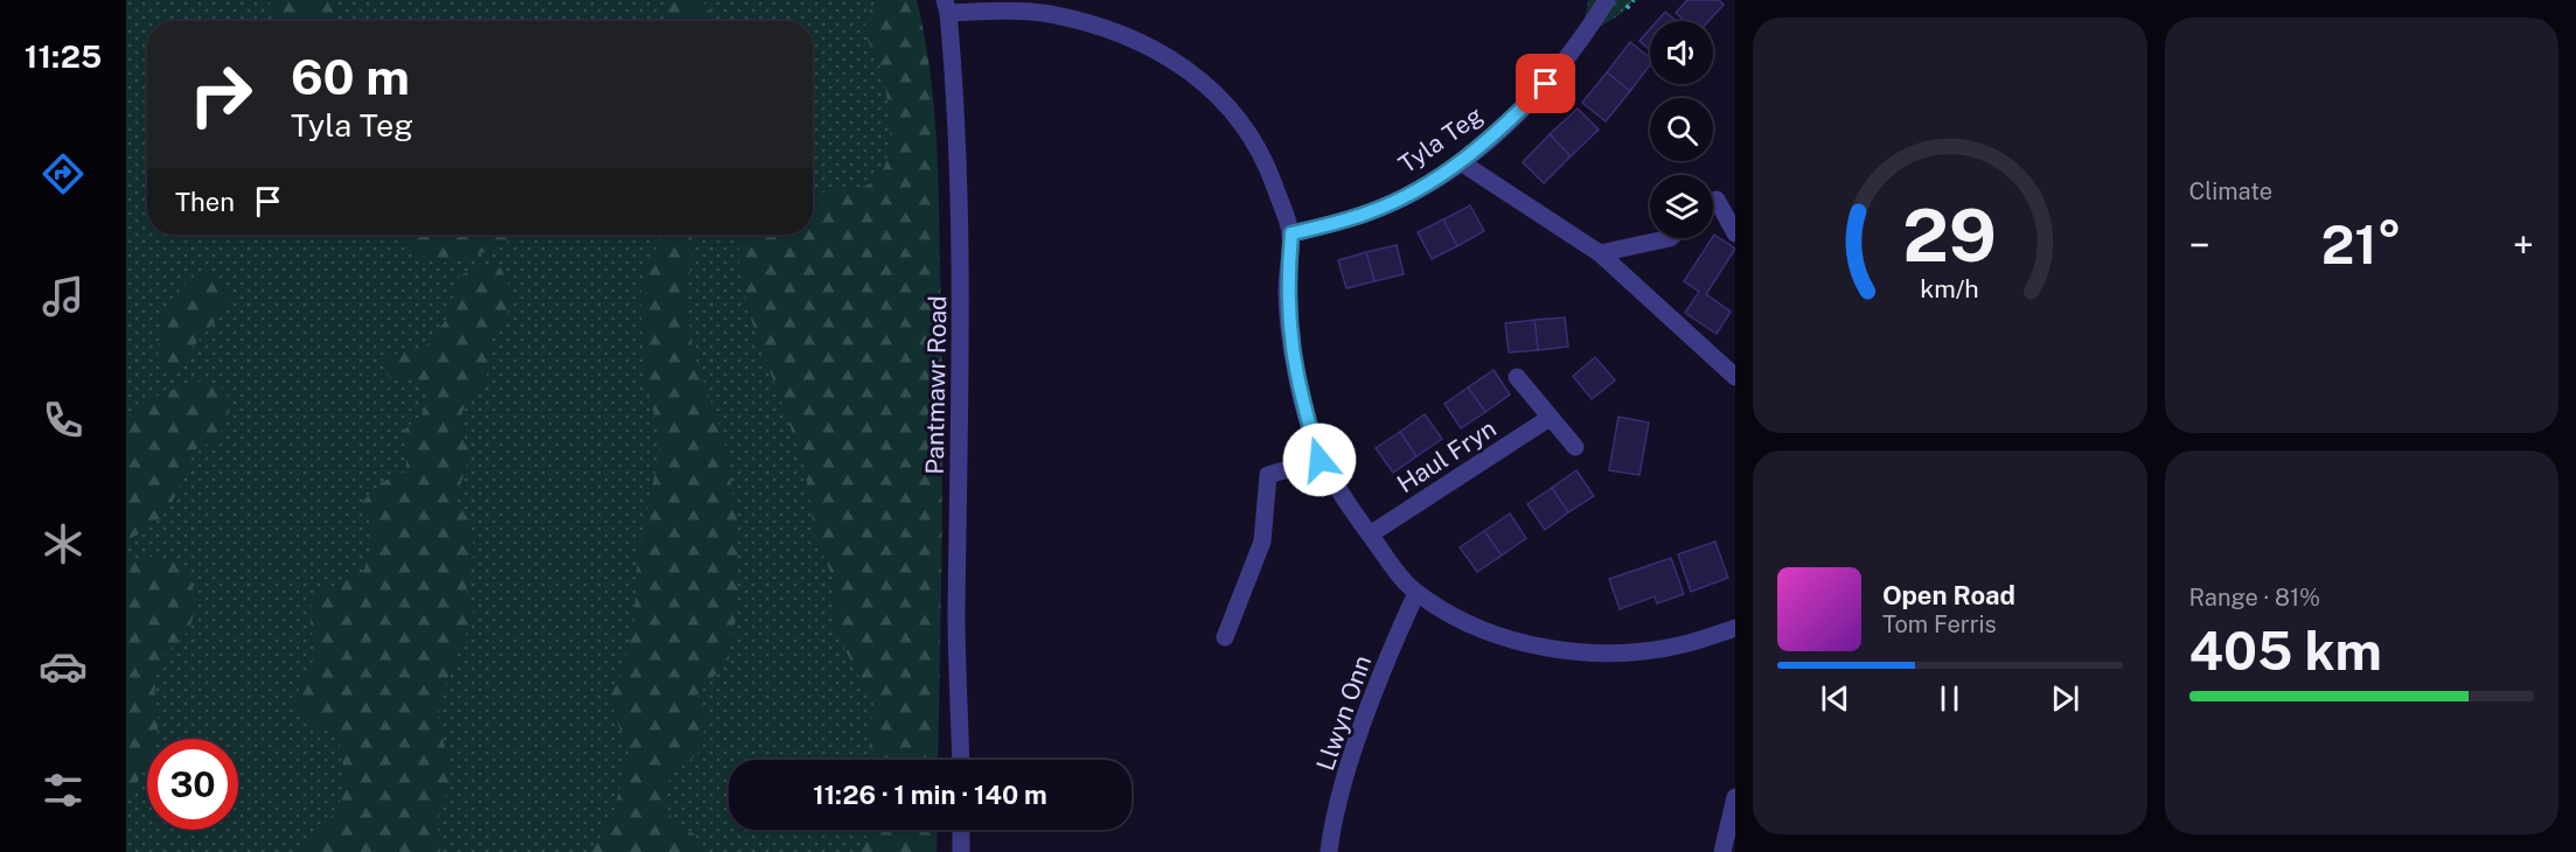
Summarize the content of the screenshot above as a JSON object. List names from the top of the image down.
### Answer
{
  "streets": {
    "street": [
      "Tyla Teg",
      "Pantmawr Road",
      "Haul Fryn",
      "Llwyn Onn"
    ]
  },
  "page": {
    "tabs": "11:25",
    "tile": [
      "Climate",
      ["Range · 81%", "405 km"]
    ],
    "turn": ["60 m", "Tyla Teg"],
    "then": "Then",
    "heat": ["−", "21°", "+"],
    "song": ["Open Road", "Tom Ferris"],
    "limit": "30",
    "trip": "11:26 · 1 min · 140 m",
    "gauge": ["29", "km/h"]
  }
}
